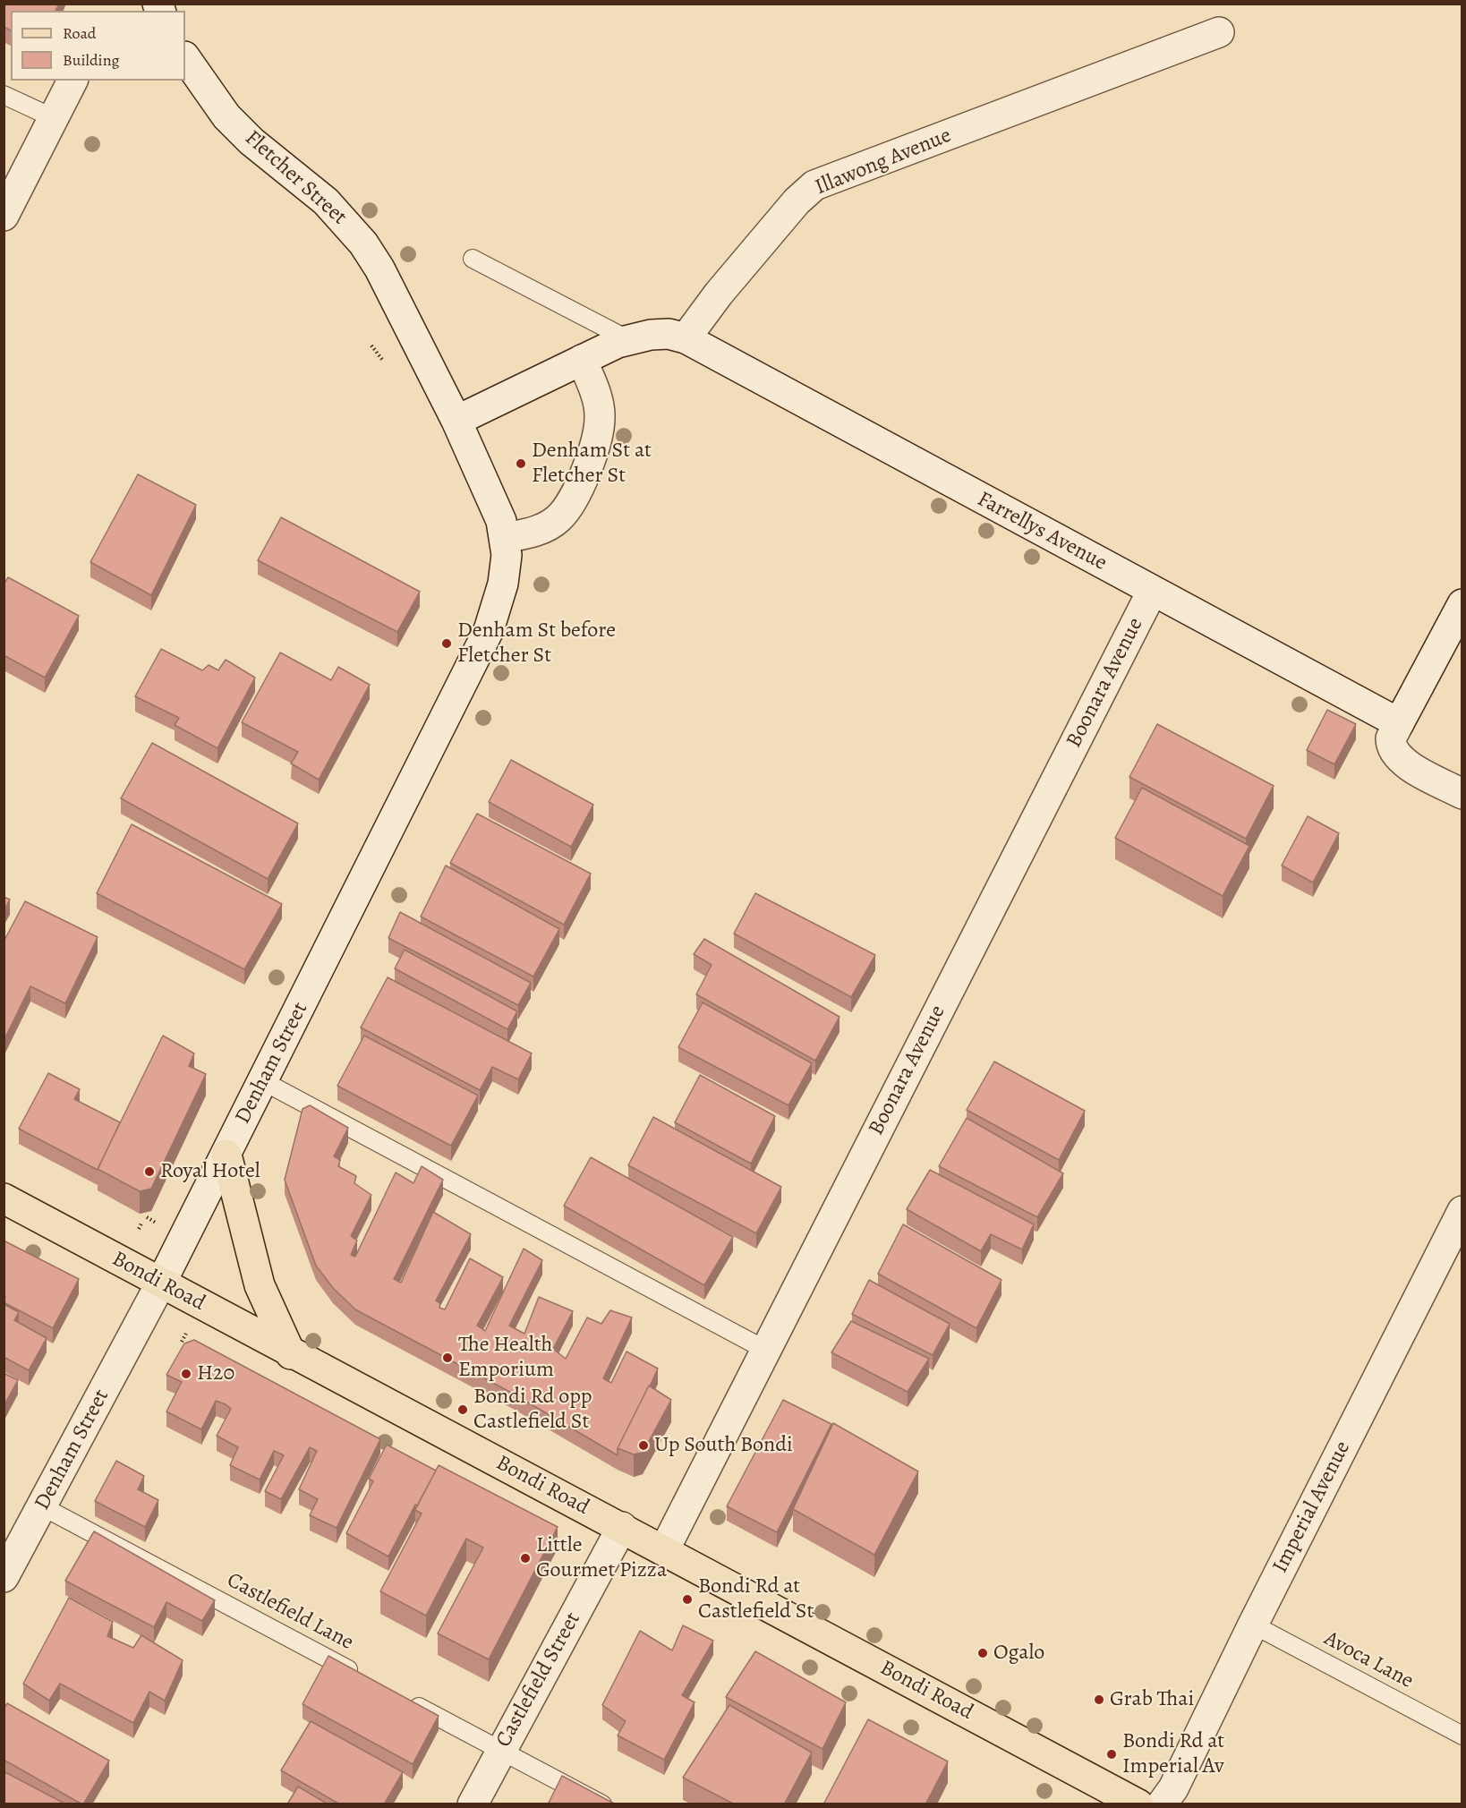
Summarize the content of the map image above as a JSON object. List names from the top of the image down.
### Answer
{
  "streets": {
    "main road": ["Bondi Road"],
    "street": [
      "Illawong Avenue",
      "Fletcher Street",
      "Farrellys Avenue",
      "Boonara Avenue",
      "Denham Street",
      "Imperial Avenue",
      "Castlefield Street"
    ],
    "lane": ["Castlefield Lane", "Avoca Lane"]
  },
  "crossings": [
    ["Illawong Avenue", "Farrellys Avenue"],
    ["Fletcher Street", "Denham Street"],
    ["Farrellys Avenue", "Boonara Avenue"],
    ["Boonara Avenue", "Bondi Road"],
    ["Denham Street", "Bondi Road"],
    ["Denham Street", "Castlefield Lane"],
    ["Bondi Road", "Castlefield Street"],
    ["Imperial Avenue", "Avoca Lane"]
  ],
  "places": [
    "Denham St at Fletcher St",
    "Denham St before Fletcher St",
    "Royal Hotel",
    "The Health Emporium",
    "H20",
    "Bondi Rd opp Castlefield St",
    "Up South Bondi",
    "Little Gourmet Pizza",
    "Bondi Rd at Castlefield St",
    "Ogalo",
    "Grab Thai",
    "Bondi Rd at Imperial Av"
  ],
  "legend": ["Road", "Building"]
}
